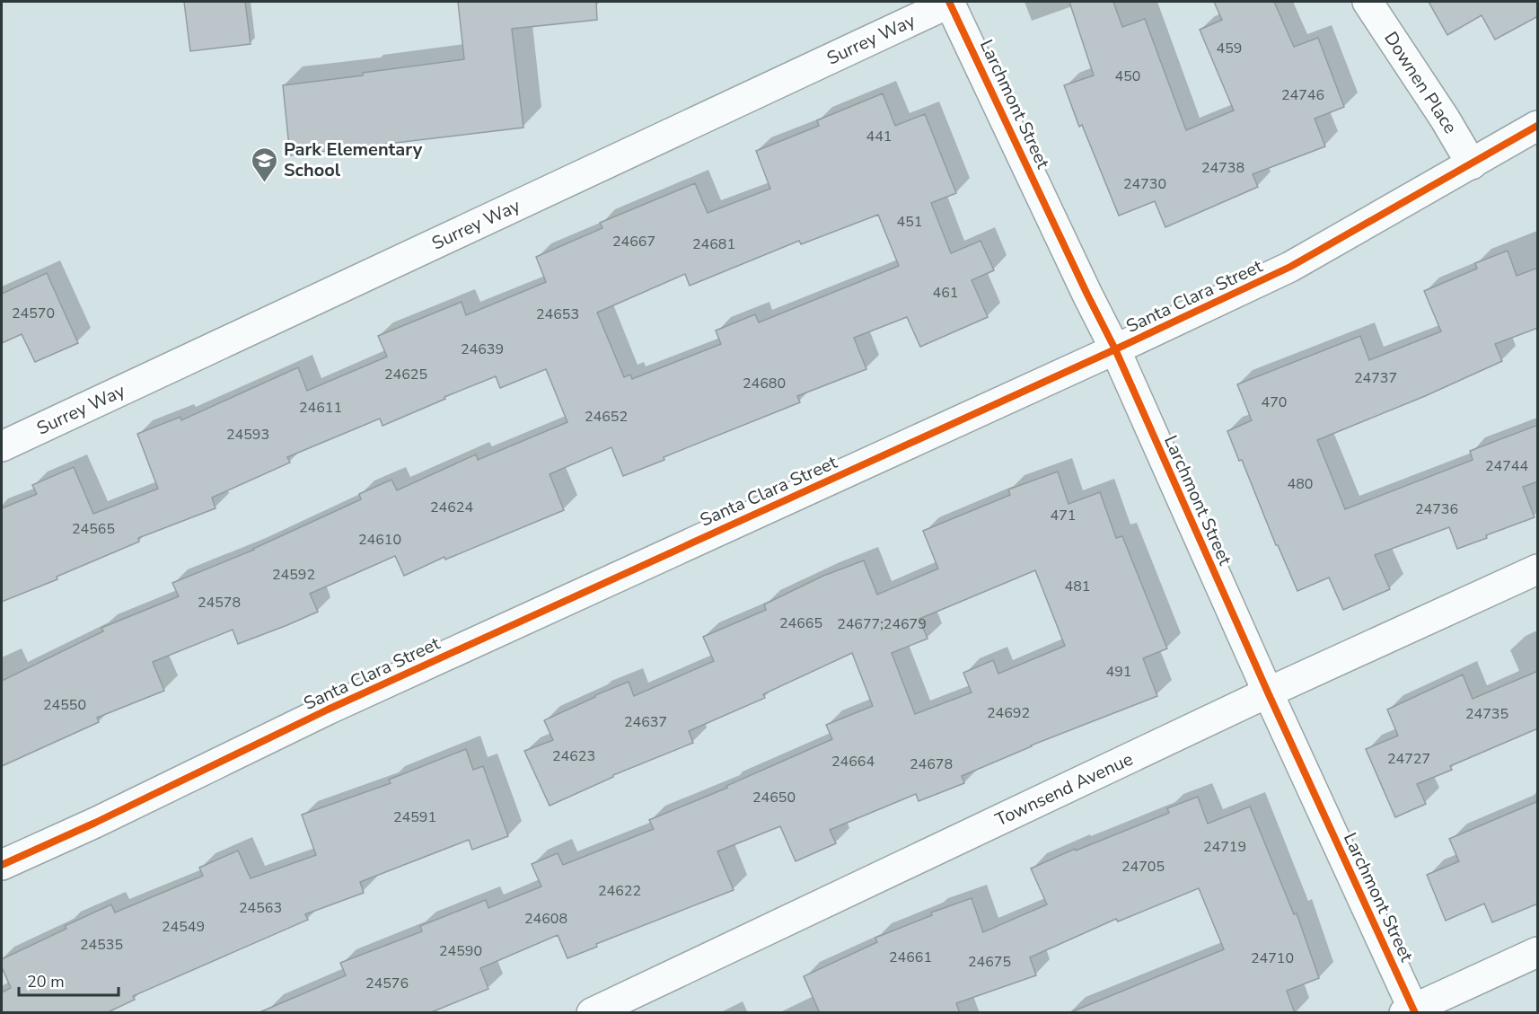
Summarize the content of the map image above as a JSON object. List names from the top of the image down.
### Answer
{
  "streets": {
    "street": [
      "Surrey Way",
      "Downen Place",
      "Larchmont Street",
      "Santa Clara Street",
      "Townsend Avenue"
    ]
  },
  "crossings": [
    ["Surrey Way", "Larchmont Street"],
    ["Downen Place", "Santa Clara Street"],
    ["Larchmont Street", "Santa Clara Street"],
    ["Larchmont Street", "Townsend Avenue"]
  ],
  "places": {
    "school or university": ["Park Elementary School"]
  },
  "house_numbers": [
    "459",
    "450",
    "24746",
    "441",
    "24738",
    "24730",
    "451",
    "24667",
    "24681",
    "461",
    "24570",
    "24653",
    "24639",
    "24625",
    "24737",
    "24680",
    "470",
    "24611",
    "24652",
    "24593",
    "24744",
    "480",
    "24624",
    "24736",
    "471",
    "24565",
    "24610",
    "24592",
    "481",
    "24578",
    "24665",
    "24677;24679",
    "491",
    "24550",
    "24692",
    "24735",
    "24637",
    "24623",
    "24727",
    "24664",
    "24678",
    "24650",
    "24591",
    "24719",
    "24705",
    "24622",
    "24563",
    "24608",
    "24549",
    "24535",
    "24590",
    "24661",
    "24710",
    "24675",
    "24576"
  ],
  "scale_bar": "20 m"
}
